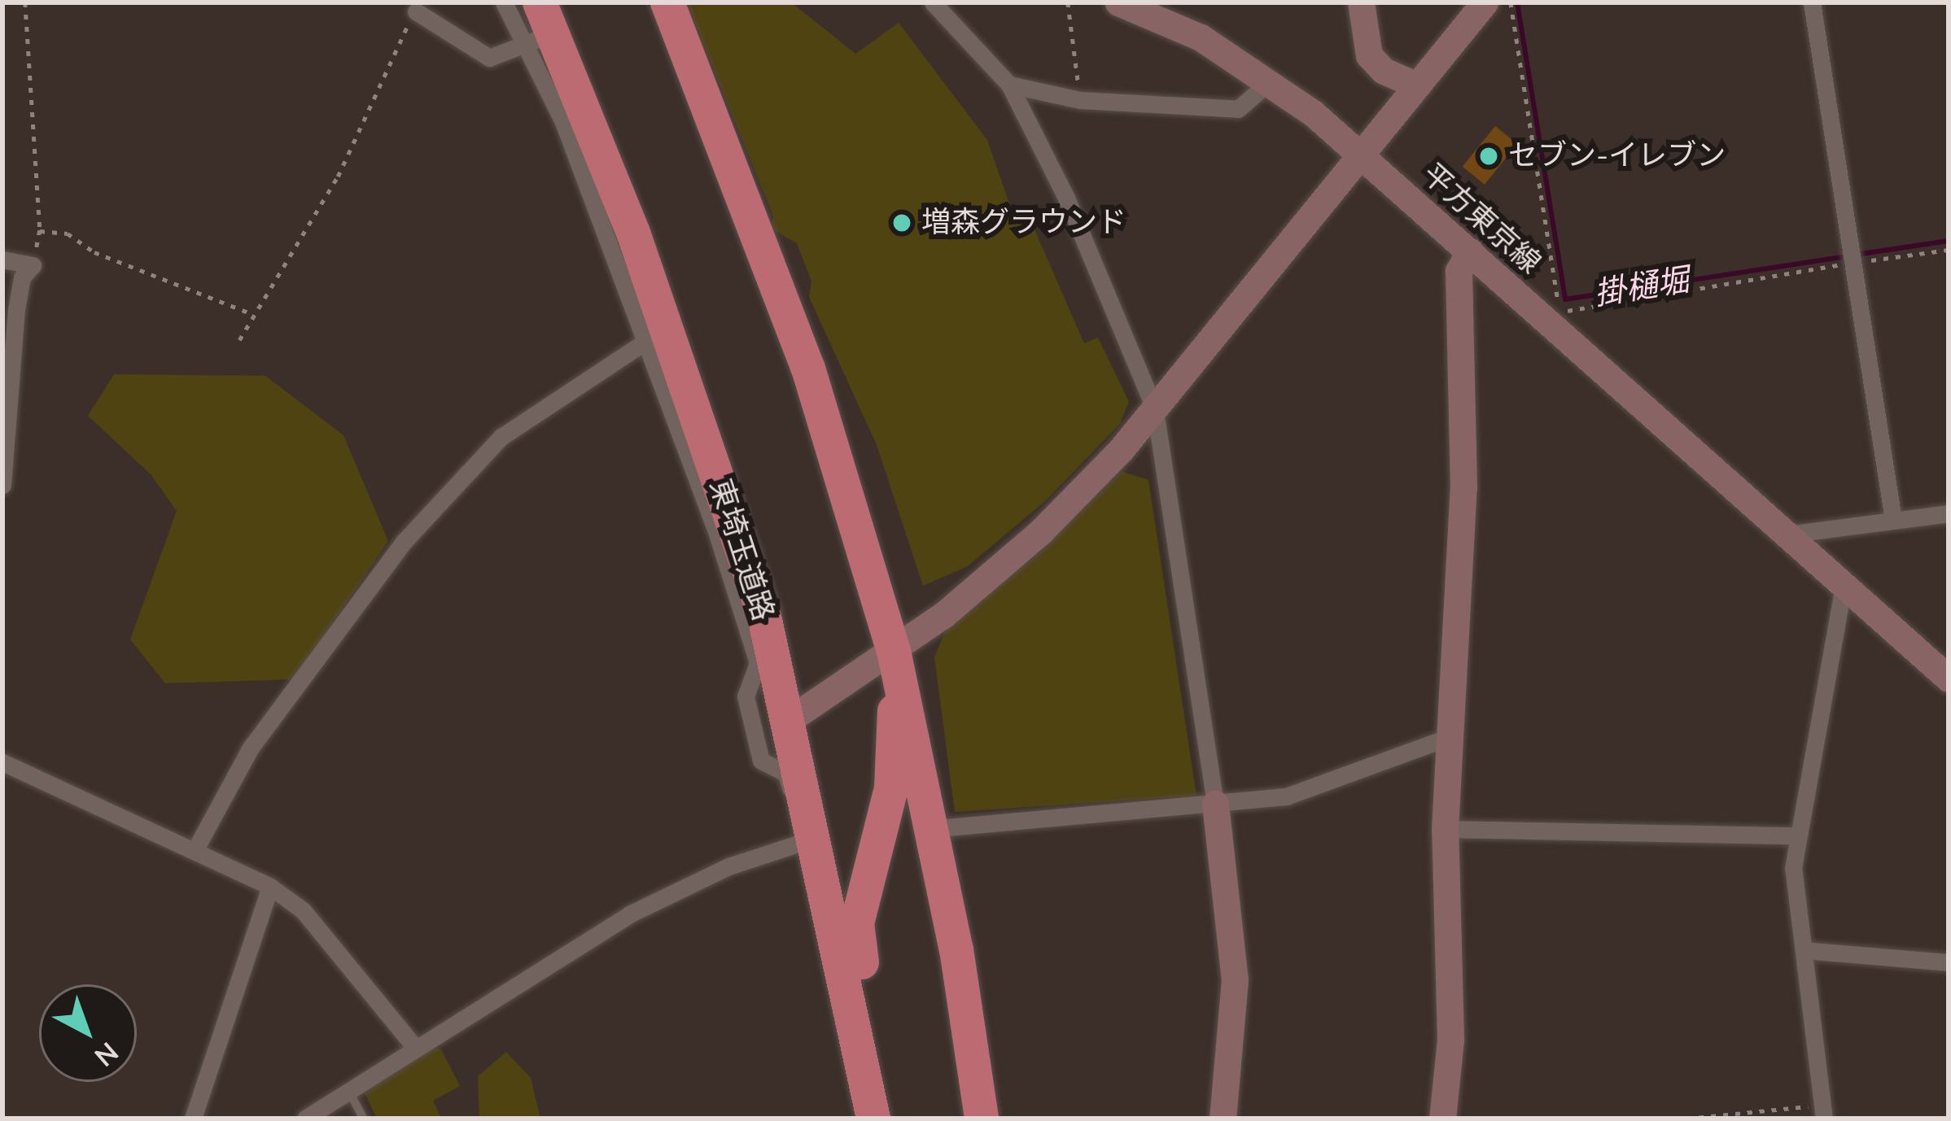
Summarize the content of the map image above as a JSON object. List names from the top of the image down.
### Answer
{
  "streets": {
    "highway": ["東埼玉道路"],
    "street": ["平方東京線"]
  },
  "water": ["掛樋堀"],
  "places": ["セブン-イレブン", "増森グラウンド"],
  "north": "bottom right"
}
